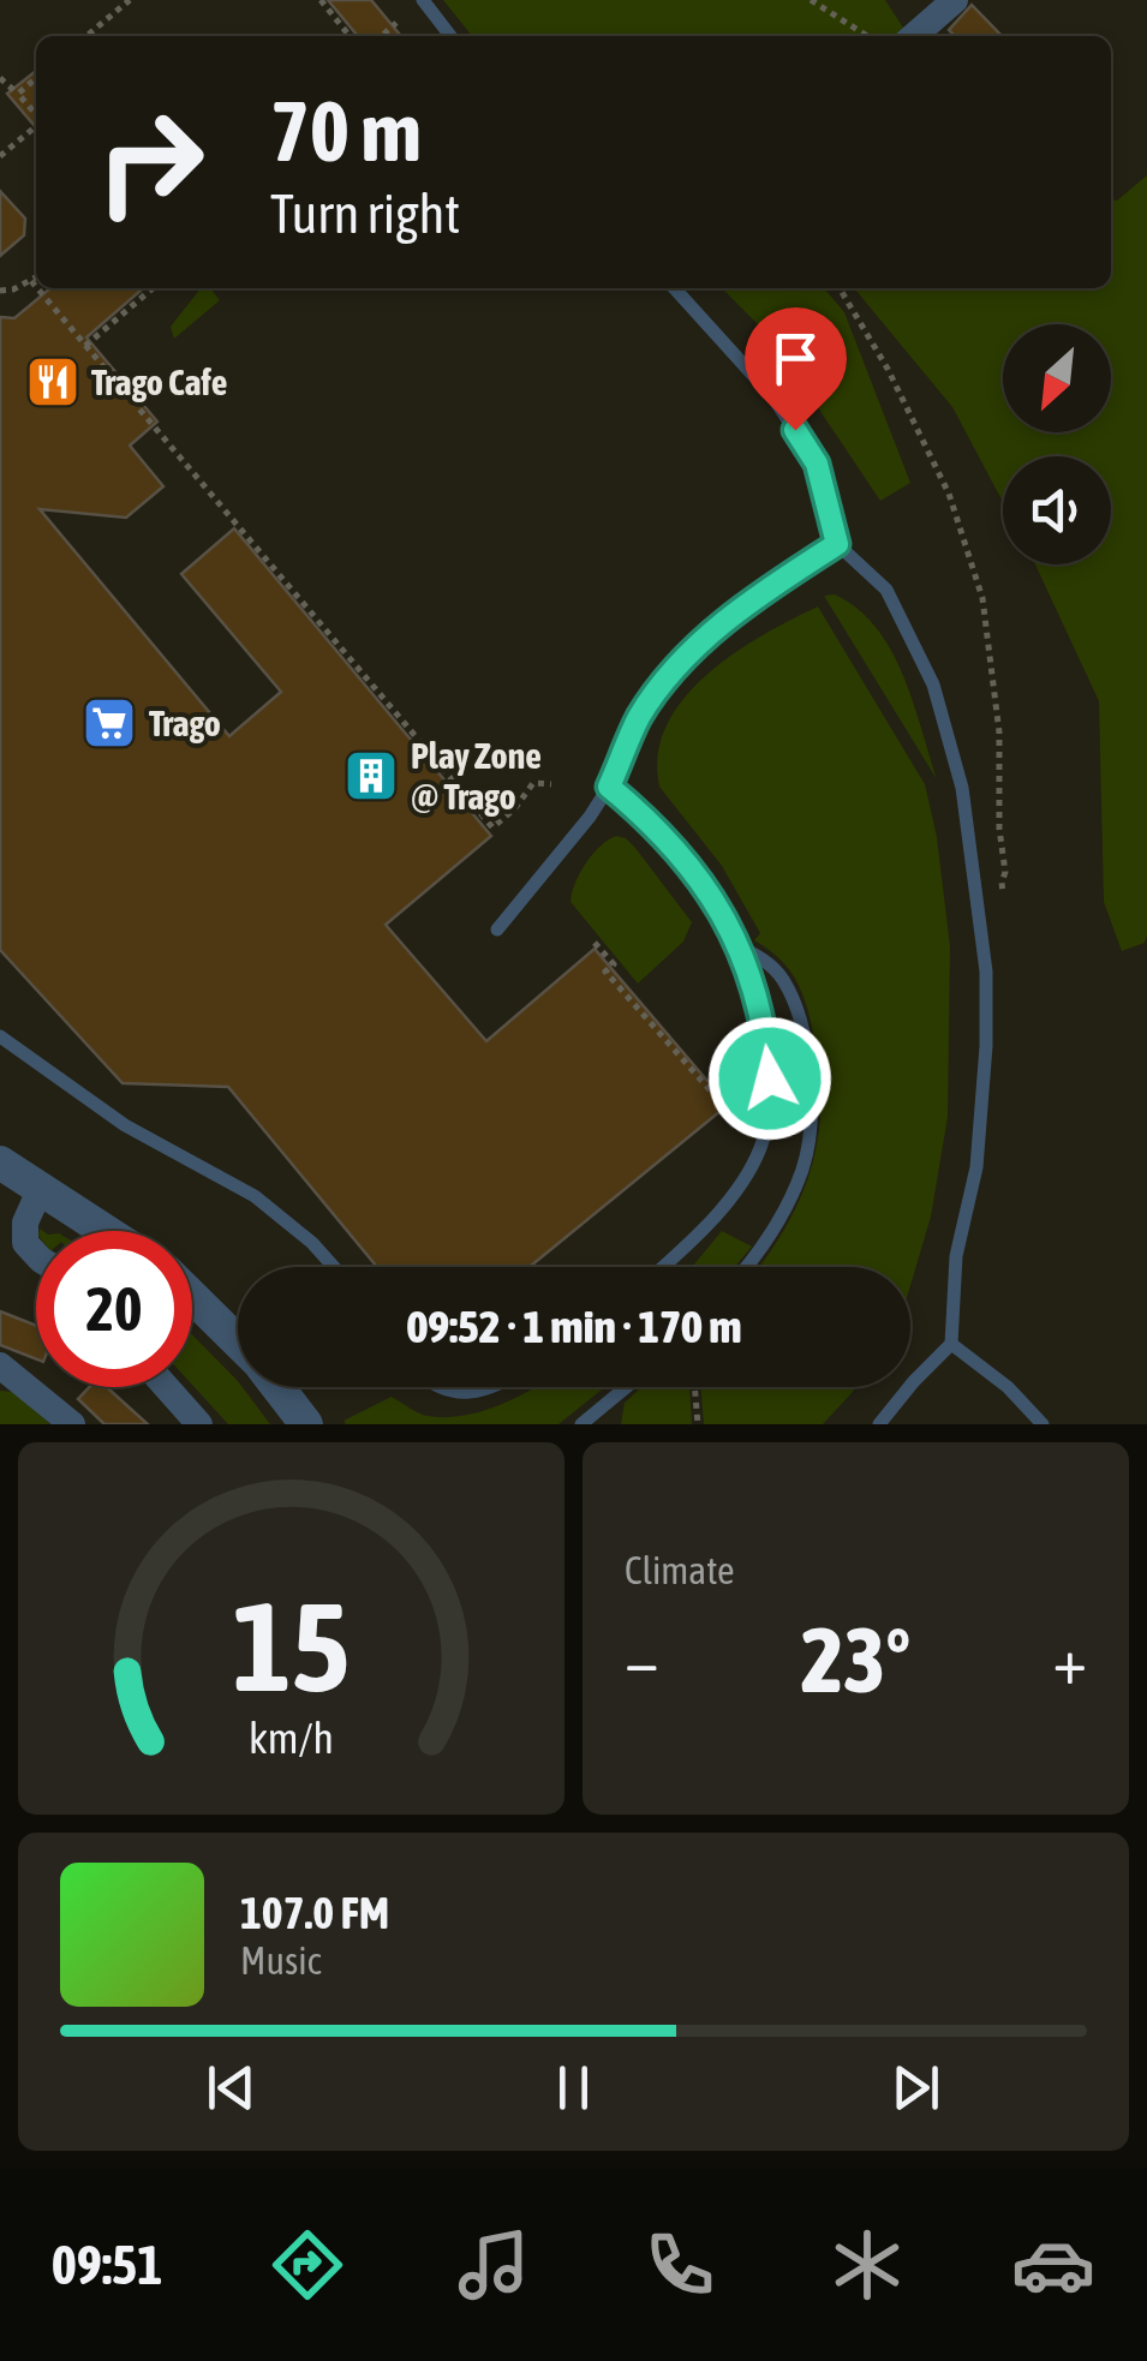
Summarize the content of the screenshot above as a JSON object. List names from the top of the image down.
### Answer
{
  "places": {
    "restaurant": ["Trago Cafe"],
    "supermarket": ["Trago"],
    "building": ["Play Zone @ Trago"]
  },
  "north": "bottom left",
  "page": {
    "turn": ["70 m", "Turn right"],
    "limit": "20",
    "trip": "09:52 · 1 min · 170 m",
    "tile": "Climate",
    "heat": ["−", "23°", "+"],
    "song": ["107.0 FM", "Music"],
    "tabs": "09:51",
    "gauge": ["15", "km/h"]
  }
}
